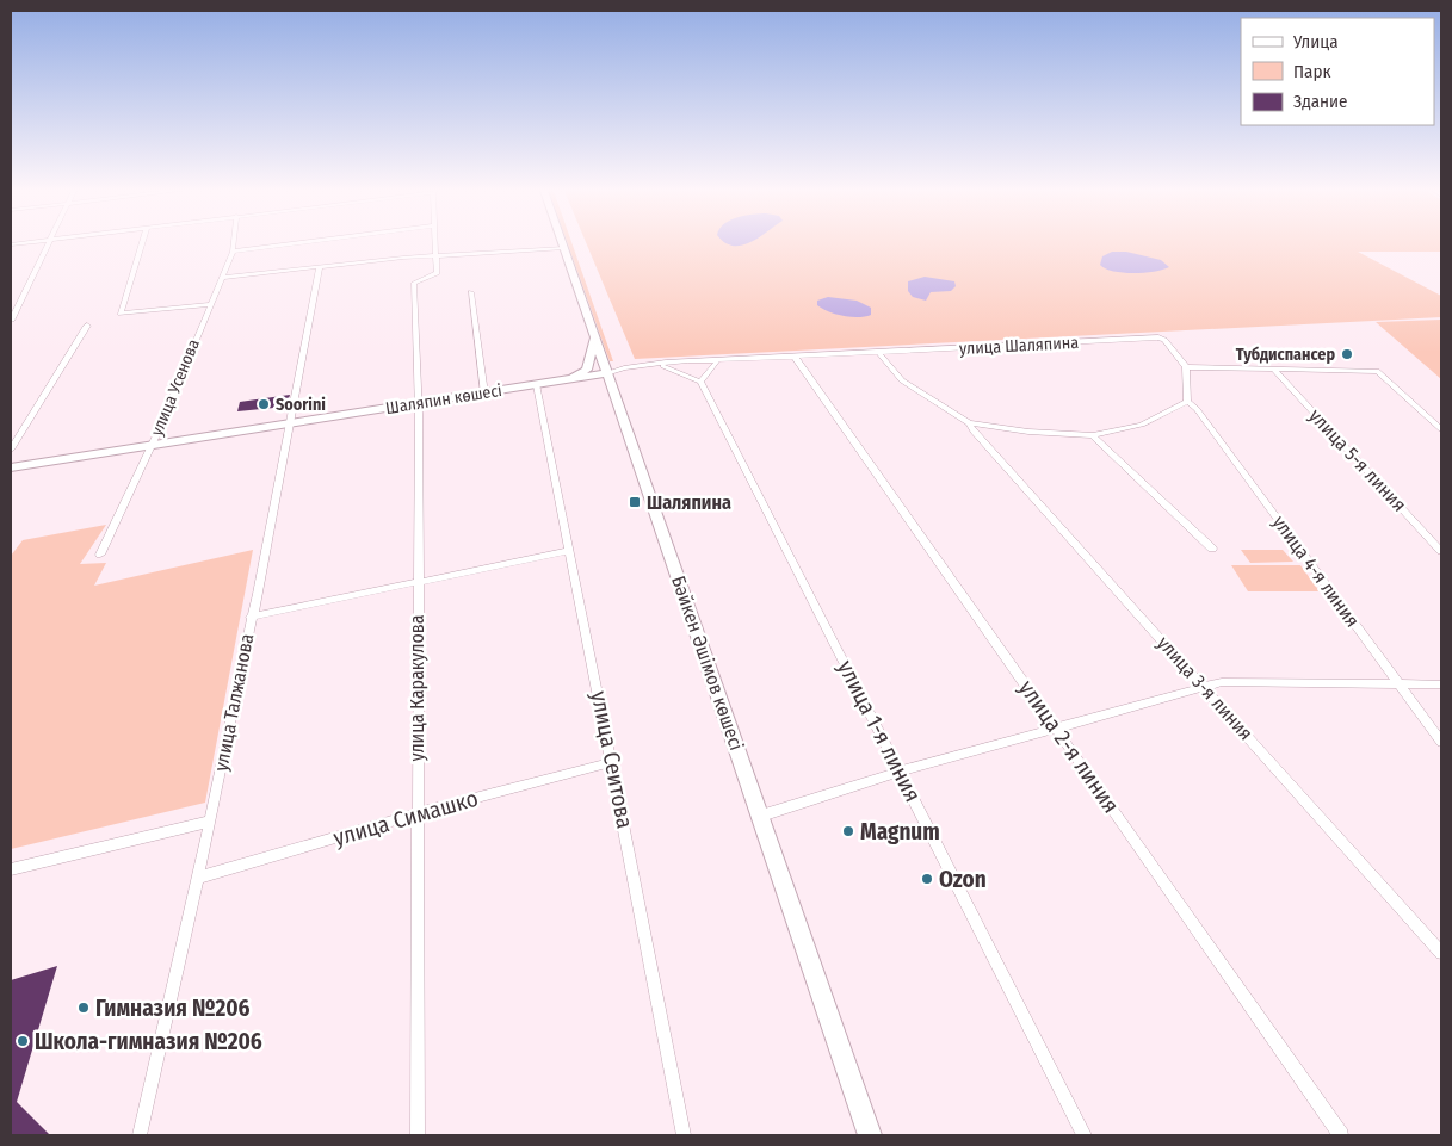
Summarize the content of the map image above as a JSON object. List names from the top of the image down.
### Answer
{
  "streets": {
    "main road": ["Шаляпин көшесі", "Бәйкен Әшімов көшесі"],
    "street": [
      "улица Шаляпина",
      "улица Усенова",
      "улица 5-я линия",
      "улица 4-я линия",
      "улица Каракулова",
      "улица 3-я линия",
      "улица Талжанова",
      "улица 1-я линия",
      "улица 2-я линия",
      "улица Сеитова",
      "улица Симашко"
    ]
  },
  "crossings": [
    ["улица Шаляпина", "Шаляпин көшесі"],
    ["улица Усенова", "Шаляпин көшесі"],
    ["Шаляпин көшесі", "Бәйкен Әшімов көшесі"],
    ["Шаляпин көшесі", "улица Каракулова"],
    ["Шаляпин көшесі", "улица Талжанова"],
    ["Шаляпин көшесі", "улица 2-я линия"],
    ["Шаляпин көшесі", "улица Сеитова"],
    ["улица Каракулова", "улица Симашко"],
    ["улица Талжанова", "улица Симашко"],
    ["улица Сеитова", "улица Симашко"]
  ],
  "places": {
    "other": [
      "Тубдиспансер",
      "Soorini",
      "Magnum",
      "Ozon",
      "Гимназия №206",
      "Школа-гимназия №206"
    ],
    "transit": ["Шаляпина"]
  },
  "legend": ["Улица", "Парк", "Здание"]
}
